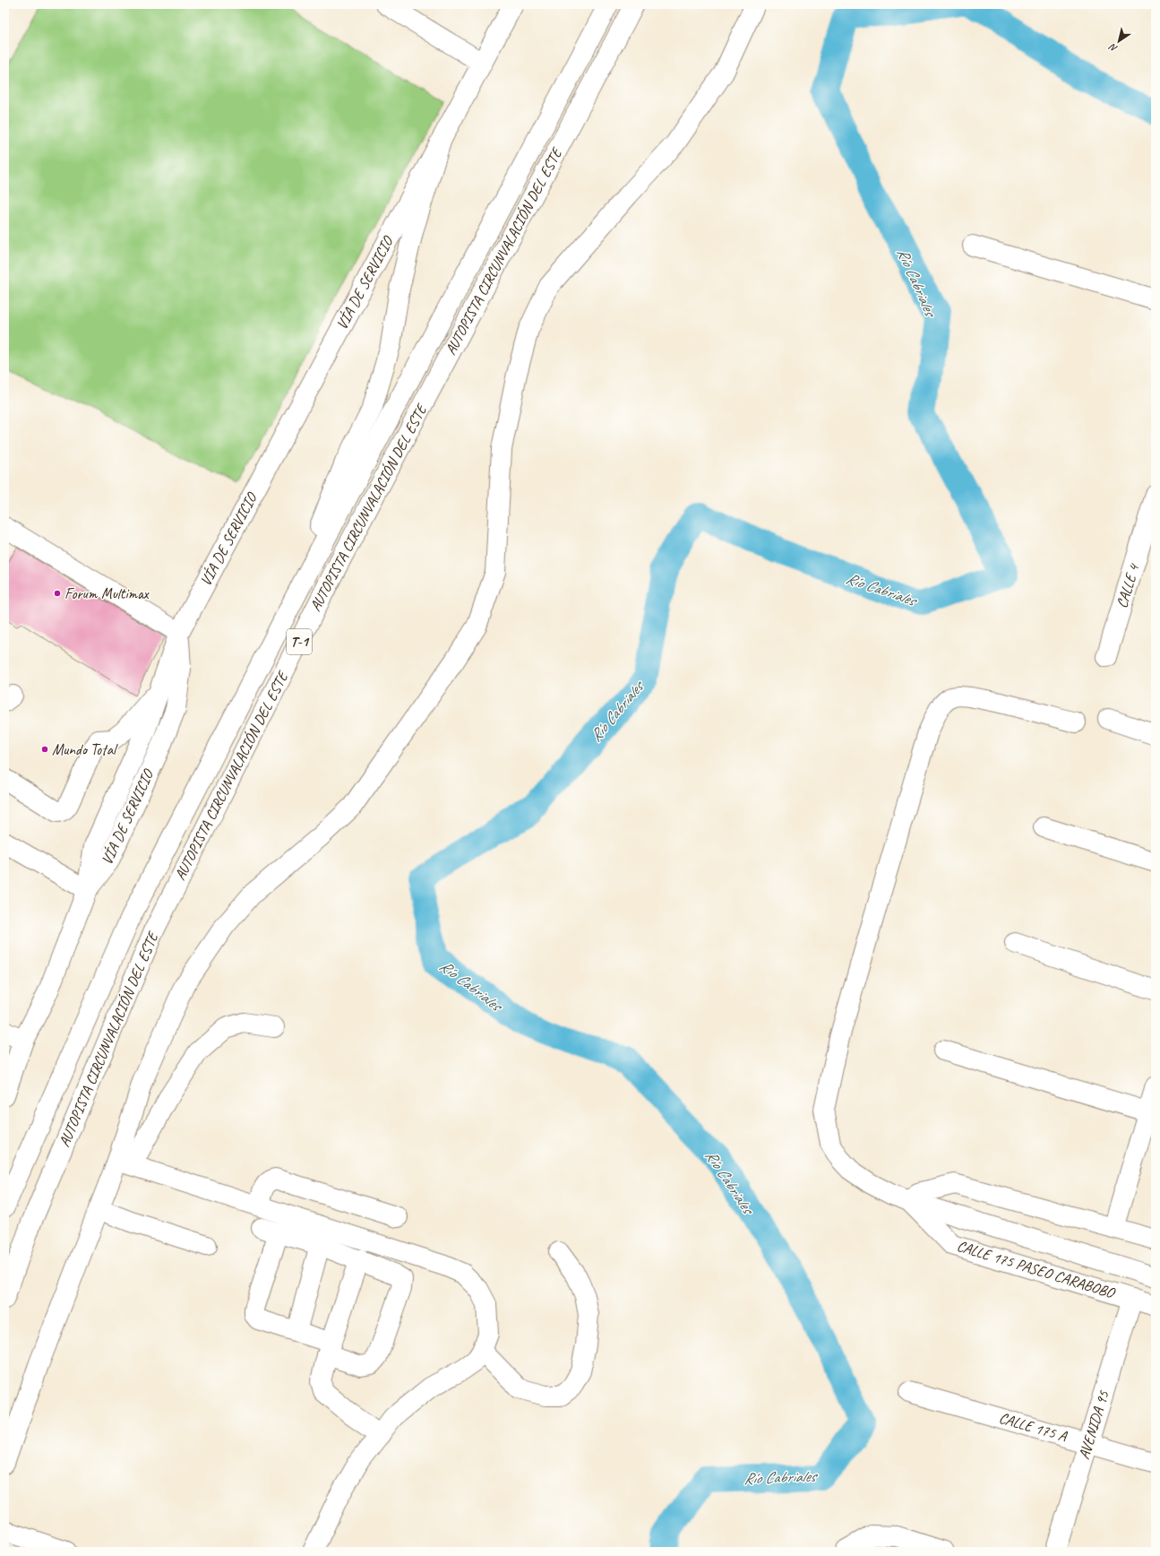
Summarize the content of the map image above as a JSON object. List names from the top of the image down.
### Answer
{
  "streets": {
    "main road": [
      "AUTOPISTA CIRCUNVALACIÓN DEL ESTE",
      "VÍA DE SERVICIO",
      "CALLE 4",
      "T-1",
      "CALLE 175 PASEO CARABOBO",
      "AVENIDA 95",
      "CALLE 175 A"
    ]
  },
  "crossings": [
    ["CALLE 175 PASEO CARABOBO", "AVENIDA 95"],
    ["AVENIDA 95", "CALLE 175 A"]
  ],
  "water": ["Río Cabriales"],
  "places": ["Forum Multimax", "Mundo Total"],
  "north": "bottom left"
}
